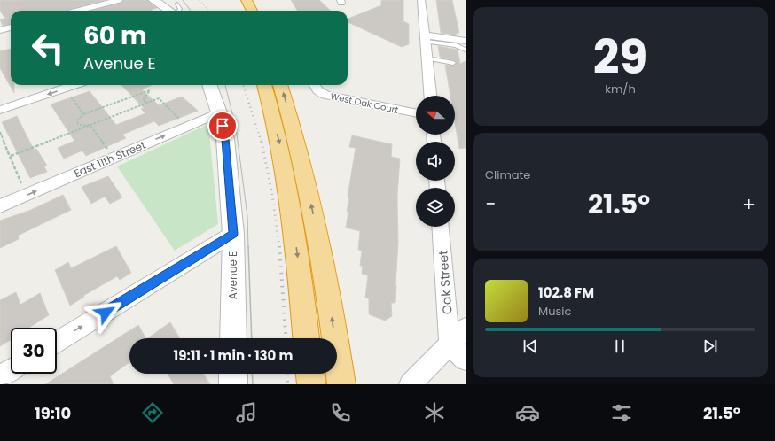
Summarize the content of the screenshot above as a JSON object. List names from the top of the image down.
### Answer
{
  "streets": {
    "main road": ["Avenue E"],
    "street": ["West Oak Court", "East 11th Street", "Oak Street"]
  },
  "crossings": [
    ["East 11th Street", "Avenue E"]
  ],
  "north": "left",
  "page": {
    "tile": [
      ["29", "km/h"],
      "Climate"
    ],
    "turn": ["60 m", "Avenue E"],
    "heat": ["−", "21.5°", "+"],
    "song": ["102.8 FM", "Music"],
    "limit": "30",
    "trip": "19:11 · 1 min · 130 m",
    "tabs": ["19:10", "21.5°"]
  }
}
